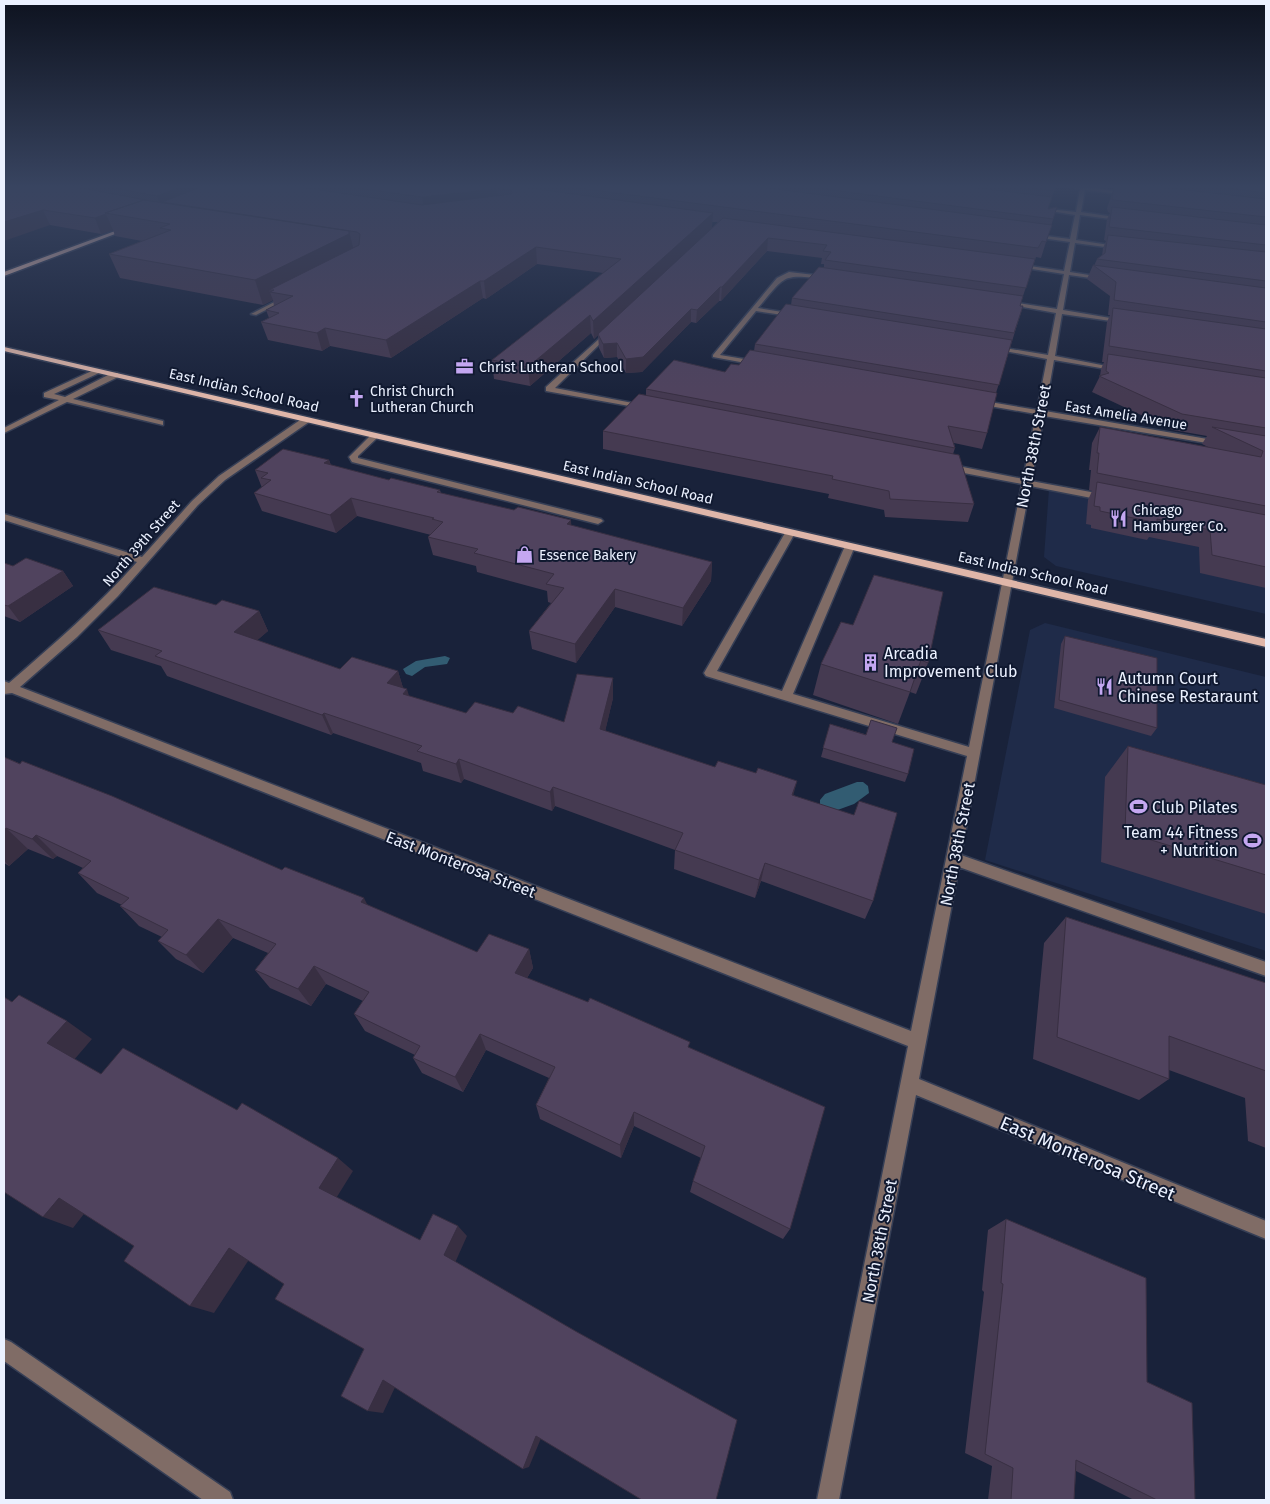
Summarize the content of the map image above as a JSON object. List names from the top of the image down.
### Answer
{
  "streets": {
    "main road": ["East Indian School Road"],
    "street": [
      "East Amelia Avenue",
      "North 38th Street",
      "North 39th Street",
      "East Monterosa Street"
    ]
  },
  "crossings": [
    ["East Indian School Road", "North 38th Street"],
    ["East Indian School Road", "North 39th Street"],
    ["East Amelia Avenue", "North 38th Street"],
    ["North 38th Street", "East Monterosa Street"],
    ["North 39th Street", "East Monterosa Street"]
  ],
  "places": {
    "office": ["Christ Lutheran School"],
    "church": ["Christ Church Lutheran Church"],
    "restaurant": ["Chicago Hamburger Co.", "Autumn Court Chinese Restaraunt"],
    "shop": ["Essence Bakery"],
    "building": ["Arcadia Improvement Club"],
    "sports": ["Club Pilates", "Team 44 Fitness + Nutrition"]
  }
}
